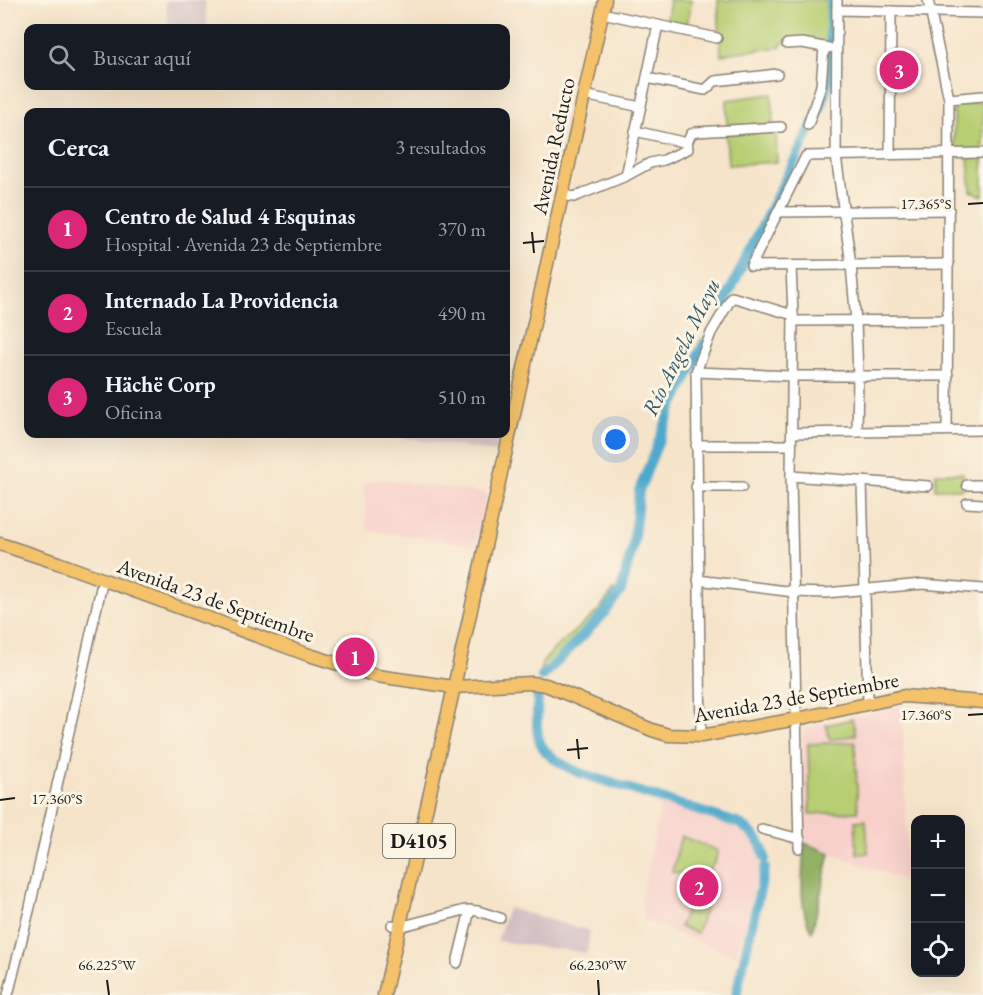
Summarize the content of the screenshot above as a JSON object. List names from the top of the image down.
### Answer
{
  "streets": {
    "main road": ["Avenida Reducto", "Avenida 23 de Septiembre", "D4105"]
  },
  "crossings": [
    ["Avenida Reducto", "Avenida 23 de Septiembre"],
    ["Avenida Reducto", "D4105"],
    ["Avenida 23 de Septiembre", "D4105"]
  ],
  "water": ["Río Angela Mayu"],
  "page": {
    "search": "Buscar aquí",
    "pins": ["3", "1", "2"],
    "heading": ["Cerca", "3 resultados"],
    "list": [
      {
        "mark": "1",
        "name": "Centro de Salud 4 Esquinas",
        "note": "Hospital · Avenida 23 de Septiembre",
        "value": "370 m"
      },
      {
        "mark": "2",
        "name": "Internado La Providencia",
        "note": "Escuela",
        "value": "490 m"
      },
      {
        "mark": "3",
        "name": "Hächë Corp",
        "note": "Oficina",
        "value": "510 m"
      }
    ],
    "map_buttons": ["+", "−"]
  },
  "coordinates": [
    "17.365°S",
    "17.360°S",
    "66.225°W",
    "66.230°W"
  ]
}
